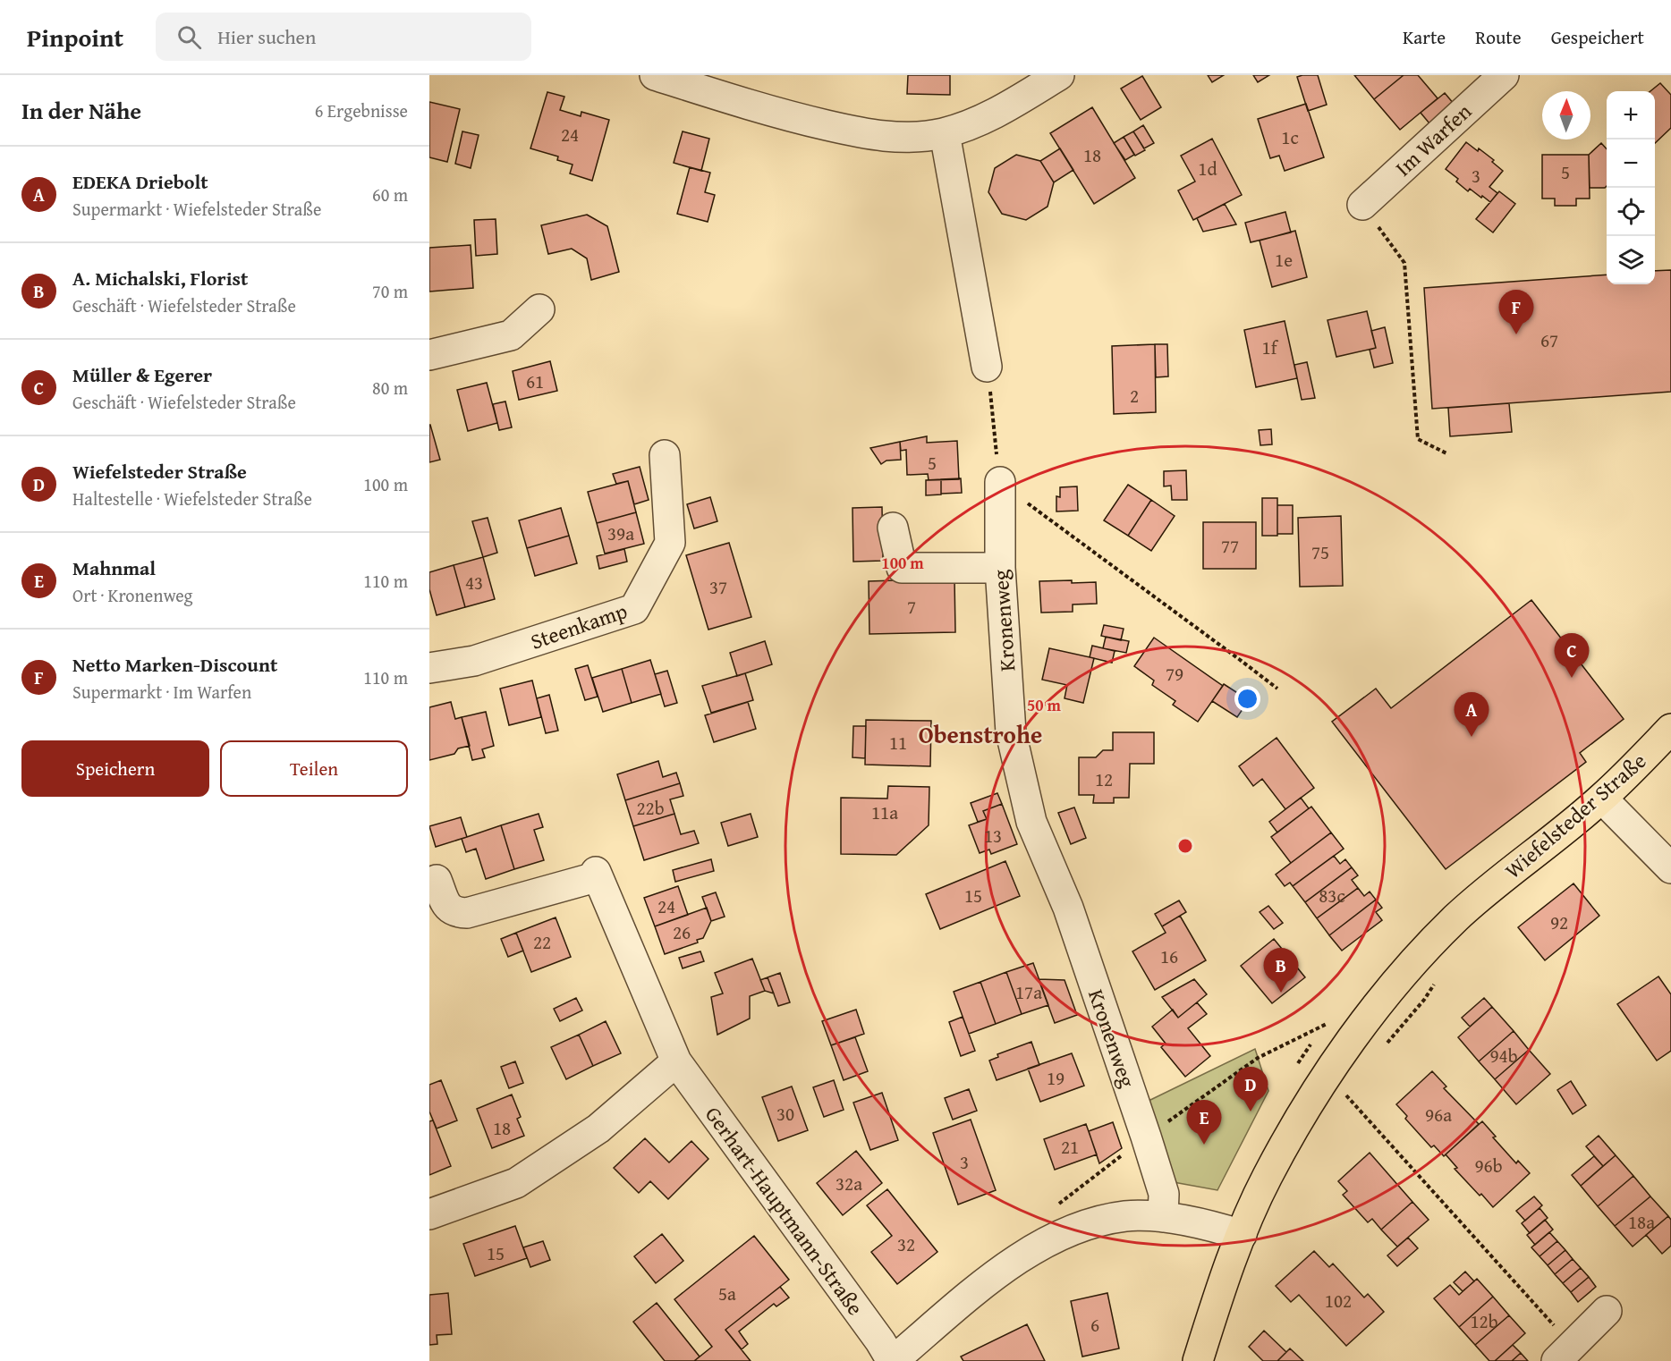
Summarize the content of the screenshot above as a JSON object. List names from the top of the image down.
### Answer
{
  "streets": {
    "main road": ["Wiefelsteder Straße"],
    "street": [
      "Im Warfen",
      "Kronenweg",
      "Steenkamp",
      "Gerhart-Hauptmann-Straße"
    ]
  },
  "districts": ["Obenstrohe"],
  "house_numbers": [
    "24",
    "1c",
    "18",
    "1d",
    "5",
    "3",
    "1e",
    "67",
    "1f",
    "61",
    "2",
    "5",
    "39a",
    "77",
    "75",
    "43",
    "37",
    "7",
    "79",
    "11",
    "12",
    "22b",
    "11a",
    "13",
    "15",
    "83c",
    "24",
    "92",
    "26",
    "22",
    "16",
    "17a",
    "94b",
    "19",
    "30",
    "96a",
    "18",
    "21",
    "3",
    "96b",
    "32a",
    "18a",
    "32",
    "15",
    "5a",
    "102",
    "12b",
    "6"
  ],
  "north": "top",
  "page": {
    "header": "Pinpoint",
    "search": "Hier suchen",
    "nav": ["Karte", "Route", "Gespeichert"],
    "heading": ["In der Nähe", "6 Ergebnisse"],
    "map_buttons": ["+", "−"],
    "list": [
      {
        "mark": "A",
        "name": "EDEKA Driebolt",
        "note": "Supermarkt · Wiefelsteder Straße",
        "value": "60 m"
      },
      {
        "mark": "B",
        "name": "A. Michalski, Florist",
        "note": "Geschäft · Wiefelsteder Straße",
        "value": "70 m"
      },
      {
        "mark": "C",
        "name": "Müller & Egerer",
        "note": "Geschäft · Wiefelsteder Straße",
        "value": "80 m"
      },
      {
        "mark": "D",
        "name": "Wiefelsteder Straße",
        "note": "Haltestelle · Wiefelsteder Straße",
        "value": "100 m"
      },
      {
        "mark": "E",
        "name": "Mahnmal",
        "note": "Ort · Kronenweg",
        "value": "110 m"
      },
      {
        "mark": "F",
        "name": "Netto Marken-Discount",
        "note": "Supermarkt · Im Warfen",
        "value": "110 m"
      }
    ],
    "pins": [
      "F",
      "C",
      "A",
      "B",
      "D",
      "E"
    ],
    "buttons": ["Speichern", "Teilen"]
  },
  "rings": ["100 m", "50 m"]
}
